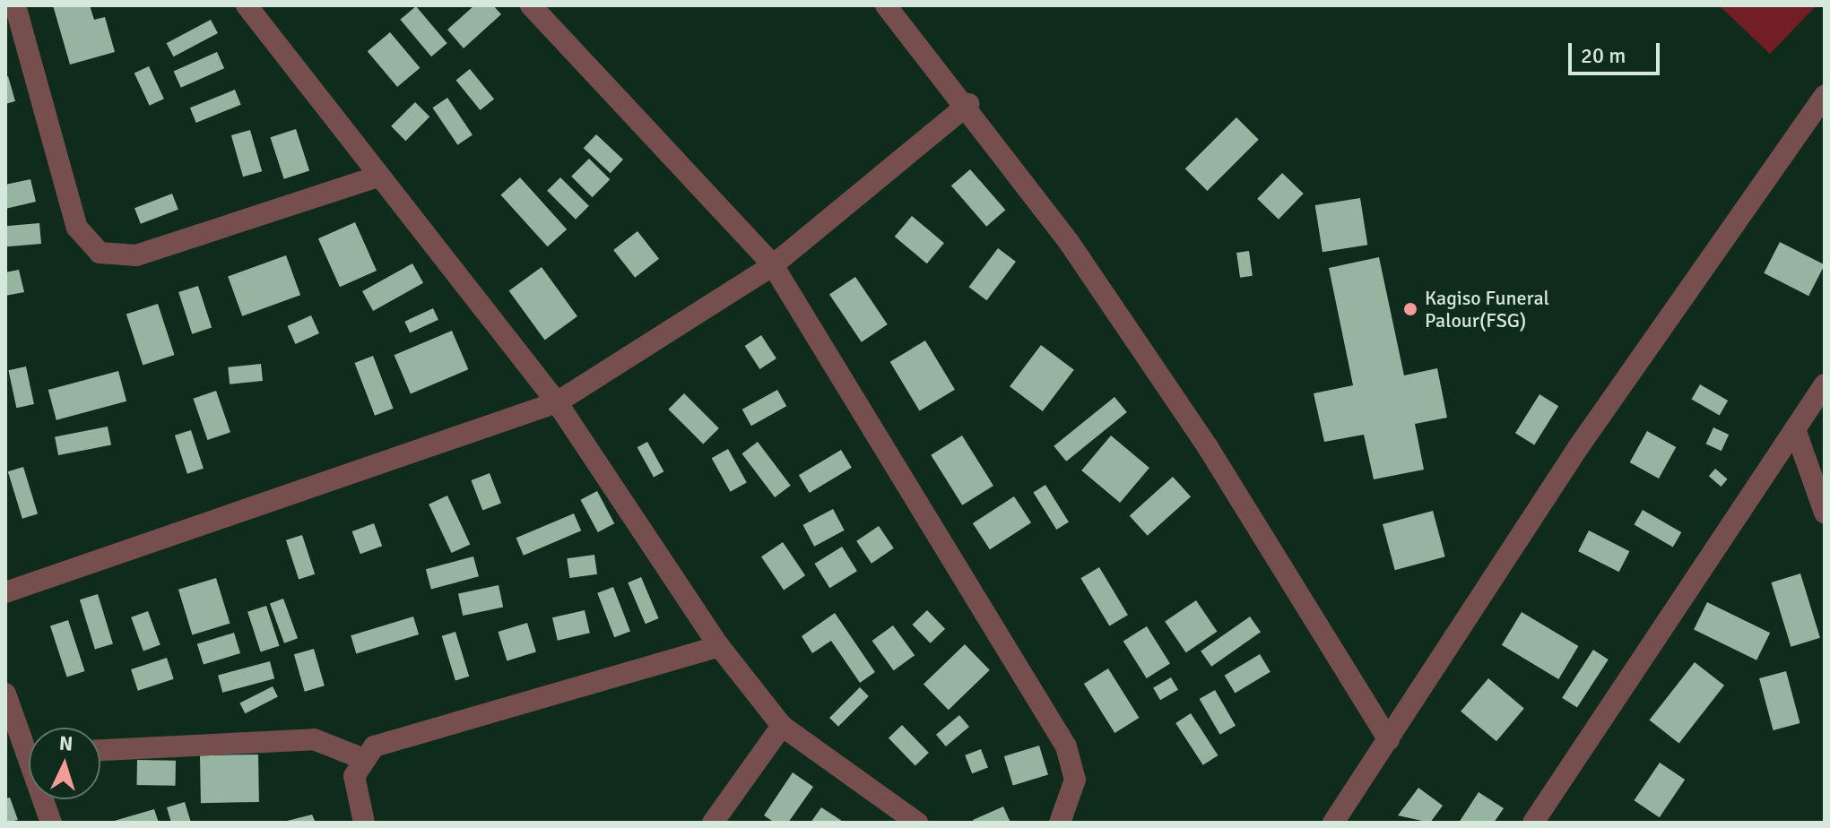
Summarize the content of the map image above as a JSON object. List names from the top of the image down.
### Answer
{
  "places": ["Kagiso Funeral Palour(FSG)"],
  "scale_bar": "20 m",
  "north": "top"
}
